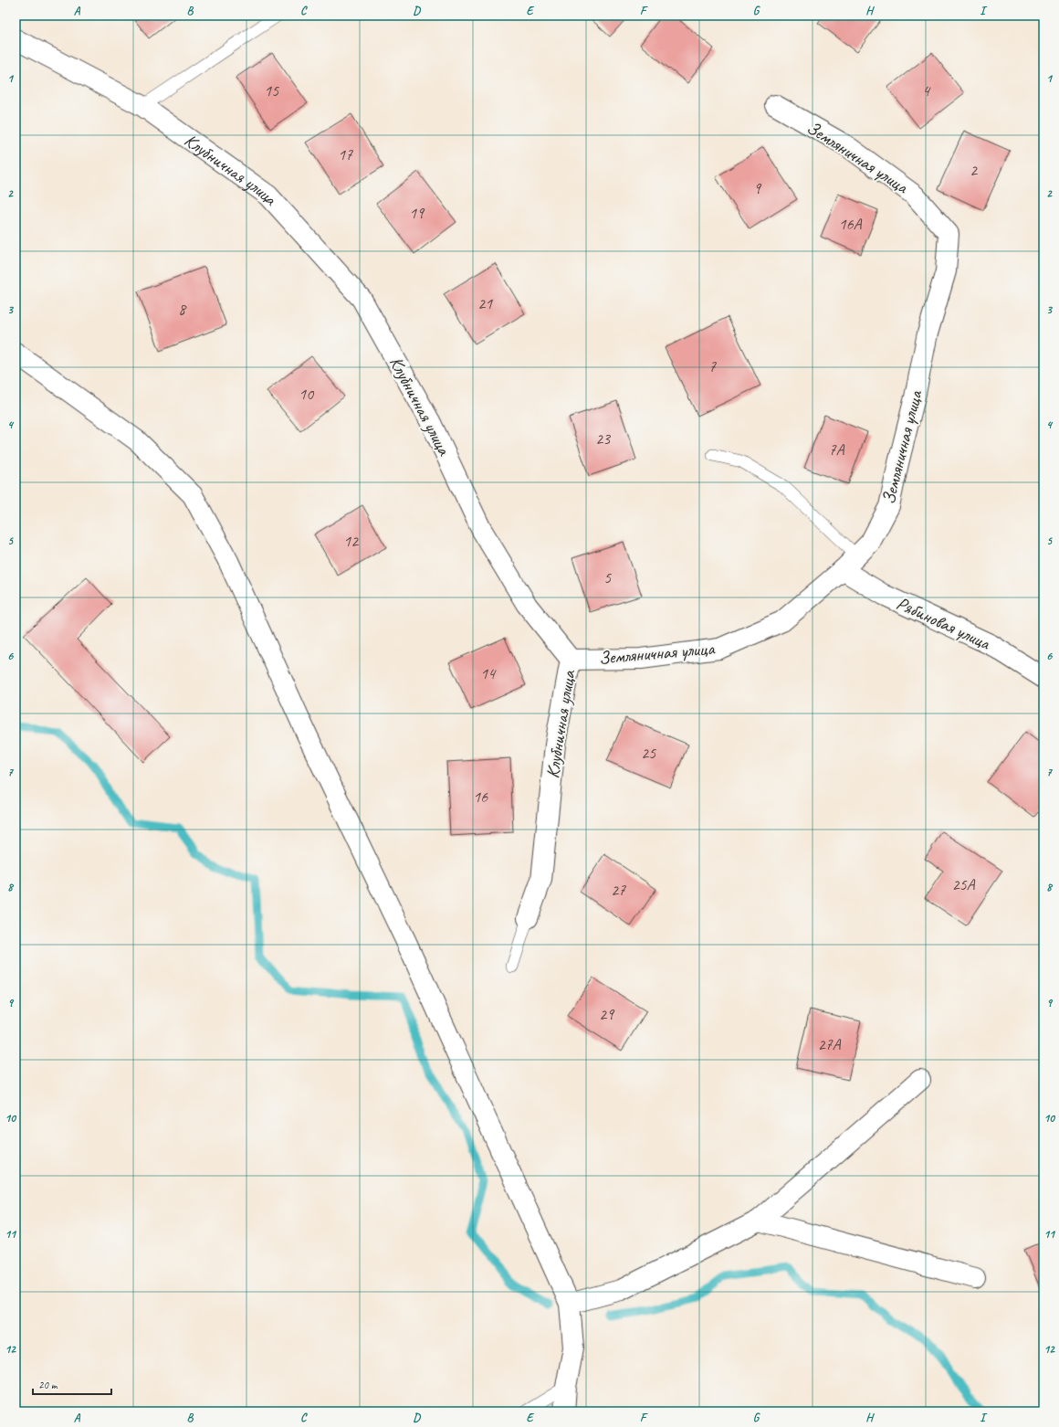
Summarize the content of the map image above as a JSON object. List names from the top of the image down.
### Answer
{
  "streets": {
    "street": ["Земляничная улица", "Клубничная улица", "Рябиновая улица"]
  },
  "crossings": [
    ["Земляничная улица", "Клубничная улица"],
    ["Земляничная улица", "Рябиновая улица"]
  ],
  "house_numbers": [
    "15",
    "4",
    "17",
    "2",
    "9",
    "19",
    "16А",
    "21",
    "8",
    "7",
    "10",
    "23",
    "7А",
    "12",
    "5",
    "14",
    "25",
    "16",
    "25А",
    "27",
    "29",
    "27А"
  ],
  "scale_bar": "20 m",
  "grid": {
    "columns": [
      "A",
      "B",
      "C",
      "D",
      "E",
      "F",
      "G",
      "H",
      "I"
    ],
    "rows": [
      "1",
      "2",
      "3",
      "4",
      "5",
      "6",
      "7",
      "8",
      "9",
      "10",
      "11",
      "12"
    ]
  }
}
